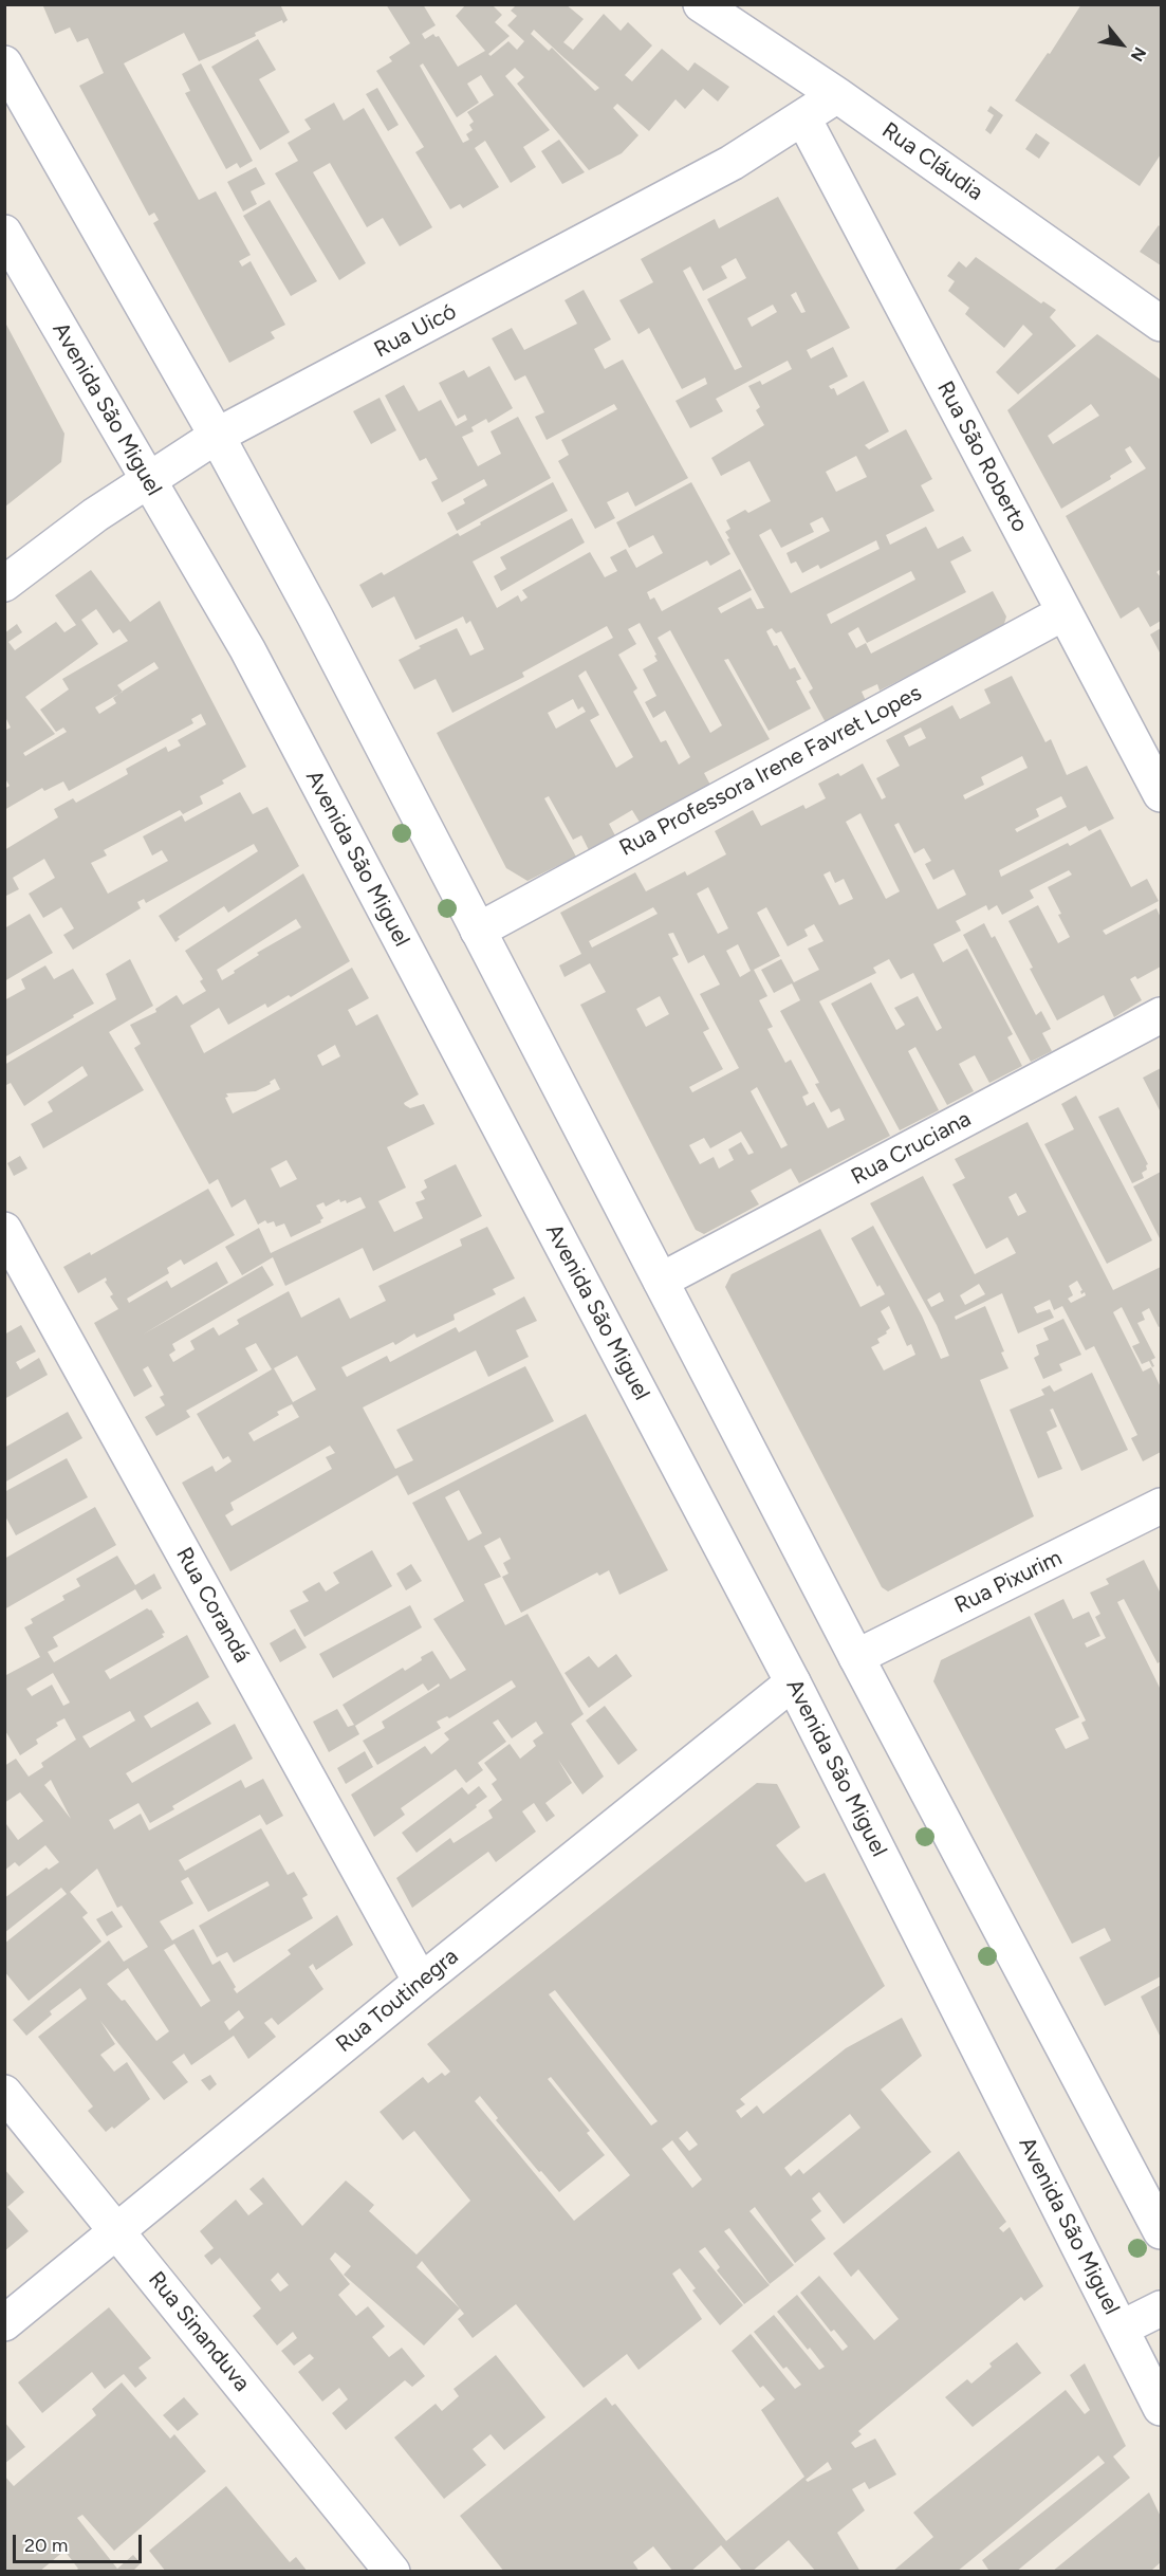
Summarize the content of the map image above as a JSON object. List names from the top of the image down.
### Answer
{
  "streets": {
    "street": [
      "Rua Cláudia",
      "Rua Uicó",
      "Avenida São Miguel",
      "Rua São Roberto",
      "Rua Professora Irene Favret Lopes",
      "Rua Cruciana",
      "Rua Pixurim",
      "Rua Corandá",
      "Rua Toutinegra",
      "Rua Sinanduva"
    ]
  },
  "crossings": [
    ["Rua Cláudia", "Rua Uicó"],
    ["Rua Uicó", "Avenida São Miguel"],
    ["Rua Uicó", "Rua São Roberto"],
    ["Avenida São Miguel", "Rua Toutinegra"],
    ["Rua São Roberto", "Rua Professora Irene Favret Lopes"],
    ["Rua Corandá", "Rua Toutinegra"],
    ["Rua Toutinegra", "Rua Sinanduva"]
  ],
  "scale_bar": "20 m",
  "north": "bottom right"
}
